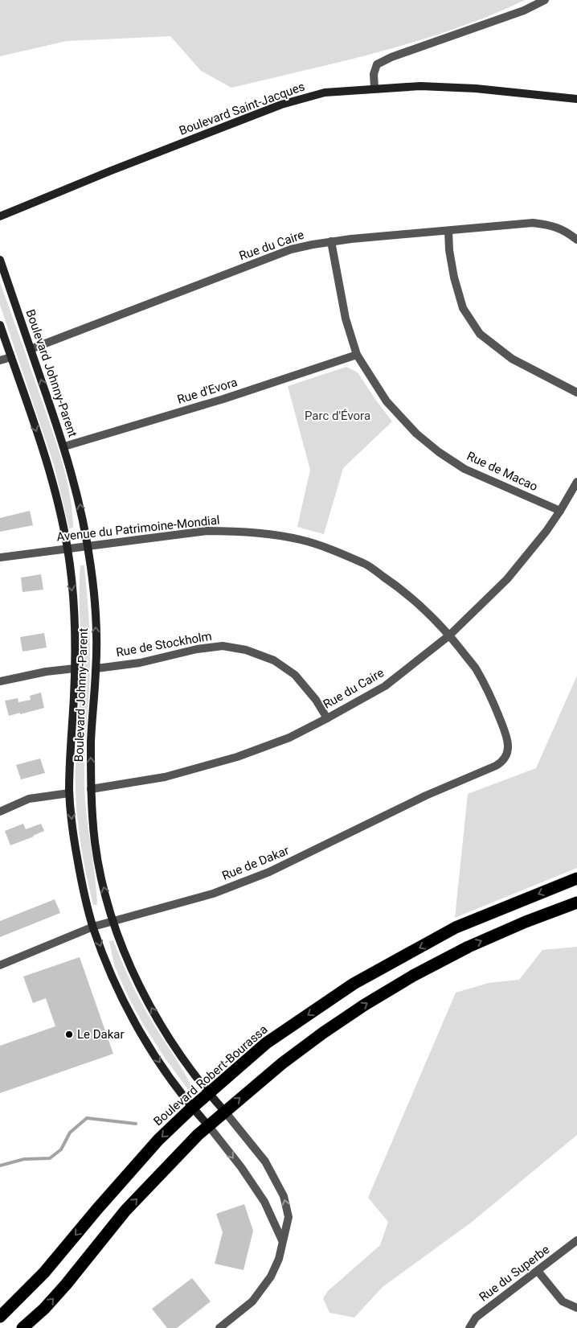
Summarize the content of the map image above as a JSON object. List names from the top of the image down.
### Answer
{
  "streets": {
    "highway": ["Boulevard Robert-Bourassa"],
    "street": [
      "Boulevard Saint-Jacques",
      "Rue du Caire",
      "Boulevard Johnny-Parent",
      "Rue d'Evora",
      "Rue de Macao",
      "Avenue du Patrimoine-Mondial",
      "Rue de Stockholm",
      "Rue de Dakar",
      "Rue du Superbe"
    ]
  },
  "crossings": [
    ["Rue du Caire", "Boulevard Johnny-Parent"],
    ["Rue du Caire", "Rue de Macao"],
    ["Rue du Caire", "Avenue du Patrimoine-Mondial"],
    ["Rue du Caire", "Rue de Stockholm"],
    ["Boulevard Johnny-Parent", "Rue d'Evora"],
    ["Boulevard Johnny-Parent", "Avenue du Patrimoine-Mondial"],
    ["Boulevard Johnny-Parent", "Rue de Stockholm"],
    ["Boulevard Johnny-Parent", "Rue de Dakar"],
    ["Boulevard Johnny-Parent", "Boulevard Robert-Bourassa"],
    ["Rue d'Evora", "Rue de Macao"],
    ["Avenue du Patrimoine-Mondial", "Rue de Dakar"]
  ],
  "parks": ["Parc d'Évora"],
  "places": ["Le Dakar"]
}
